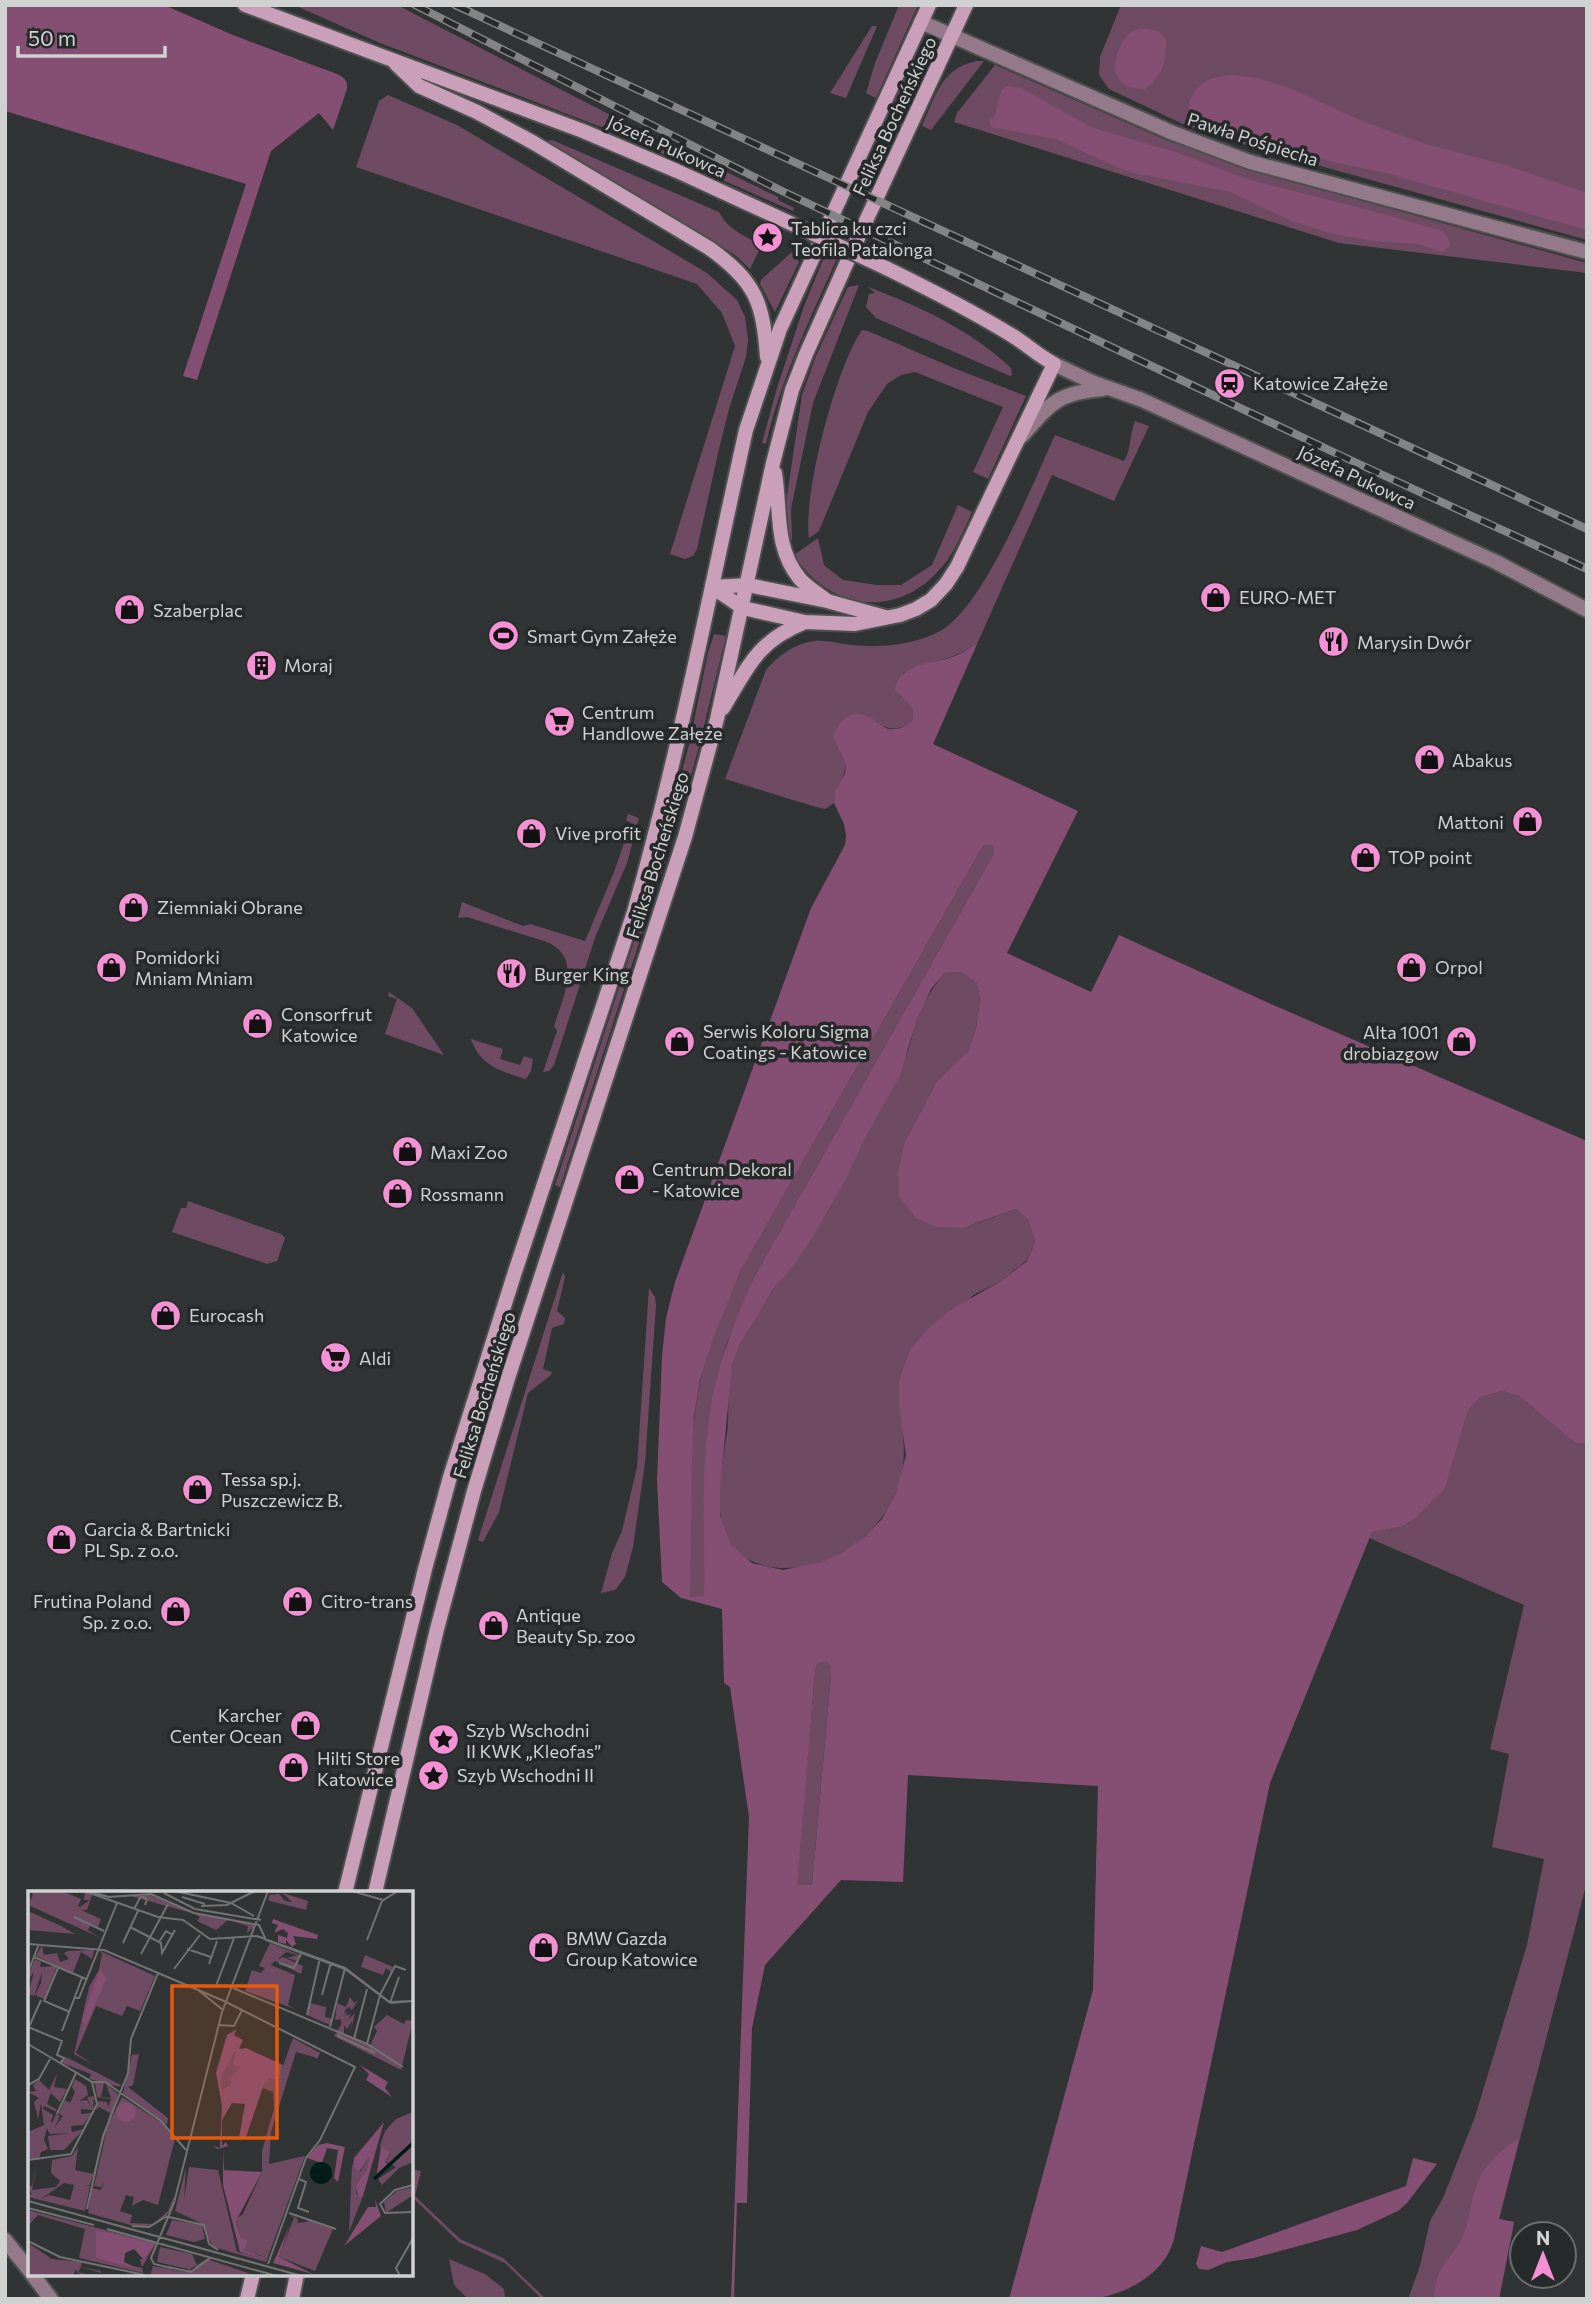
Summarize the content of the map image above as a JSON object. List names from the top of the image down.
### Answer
{
  "streets": {
    "main road": ["Feliksa Bocheńskiego", "Józefa Pukowca"],
    "street": ["Pawła Pośpiecha"]
  },
  "crossings": [
    ["Feliksa Bocheńskiego", "Pawła Pośpiecha"]
  ],
  "places": {
    "place": ["Tablica ku czci Teofila Patalonga", "Szyb Wschodni II KWK „Kleofas”", "Szyb Wschodni II"],
    "station": ["Katowice Załęże"],
    "shop": [
      "EURO-MET",
      "Szaberplac",
      "Abakus",
      "Mattoni",
      "Vive profit",
      "TOP point",
      "Ziemniaki Obrane",
      "Pomidorki Mniam Mniam",
      "Orpol",
      "Consorfrut Katowice",
      "Serwis Koloru Sigma Coatings - Katowice",
      "Alta 1001 drobiazgow",
      "Maxi Zoo",
      "Centrum Dekoral - Katowice",
      "Rossmann",
      "Eurocash",
      "Tessa sp.j. Puszczewicz B.",
      "Garcia & Bartnicki PL Sp. z o.o.",
      "Citro-trans",
      "Frutina Poland Sp. z o.o.",
      "Antique Beauty Sp. zoo",
      "Karcher Center Ocean",
      "Hilti Store Katowice",
      "BMW Gazda Group Katowice"
    ],
    "sports": ["Smart Gym Załęże"],
    "restaurant": ["Marysin Dwór", "Burger King"],
    "building": ["Moraj"],
    "supermarket": ["Centrum Handlowe Załęże", "Aldi"]
  },
  "scale_bar": "50 m",
  "north": "top"
}
